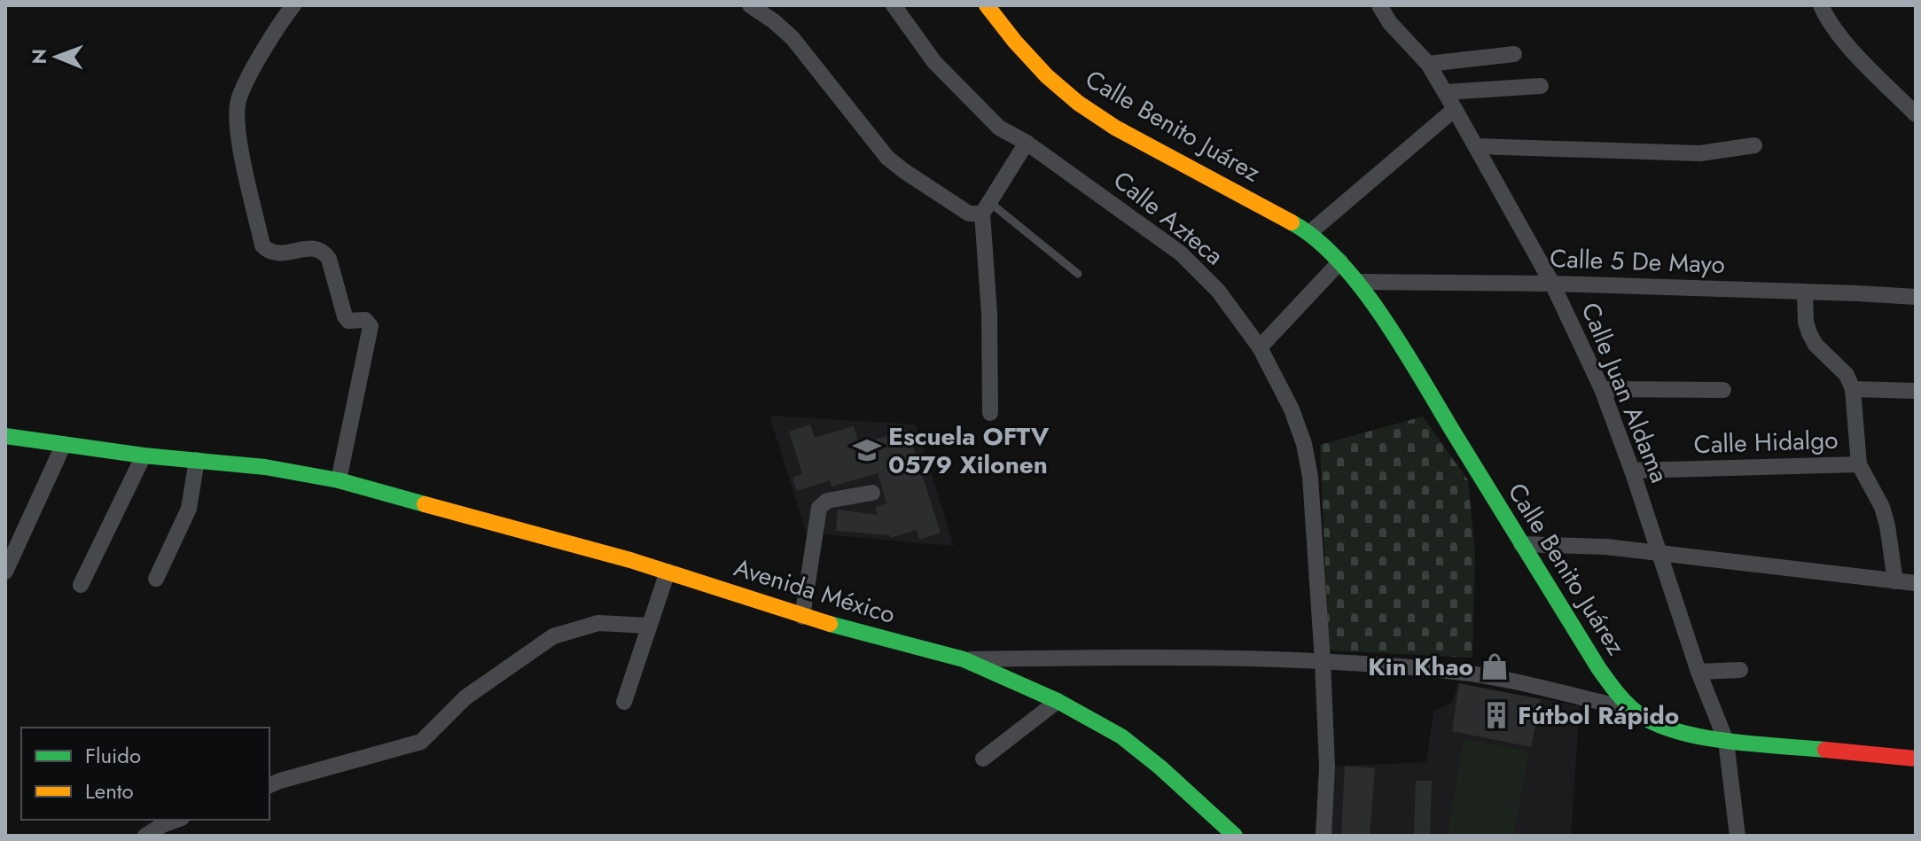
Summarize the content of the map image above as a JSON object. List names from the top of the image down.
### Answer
{
  "streets": {
    "street": [
      "Calle Benito Juárez",
      "Calle Azteca",
      "Calle 5 De Mayo",
      "Calle Juan Aldama",
      "Calle Hidalgo",
      "Avenida México"
    ]
  },
  "crossings": [
    ["Calle Benito Juárez", "Calle 5 De Mayo"],
    ["Calle 5 De Mayo", "Calle Juan Aldama"],
    ["Calle Juan Aldama", "Calle Hidalgo"]
  ],
  "places": {
    "school or university": ["Escuela OFTV 0579 Xilonen"],
    "shop": ["Kin Khao"],
    "building": ["Fútbol Rápido"]
  },
  "legend": ["Fluido", "Lento"],
  "north": "left"
}
